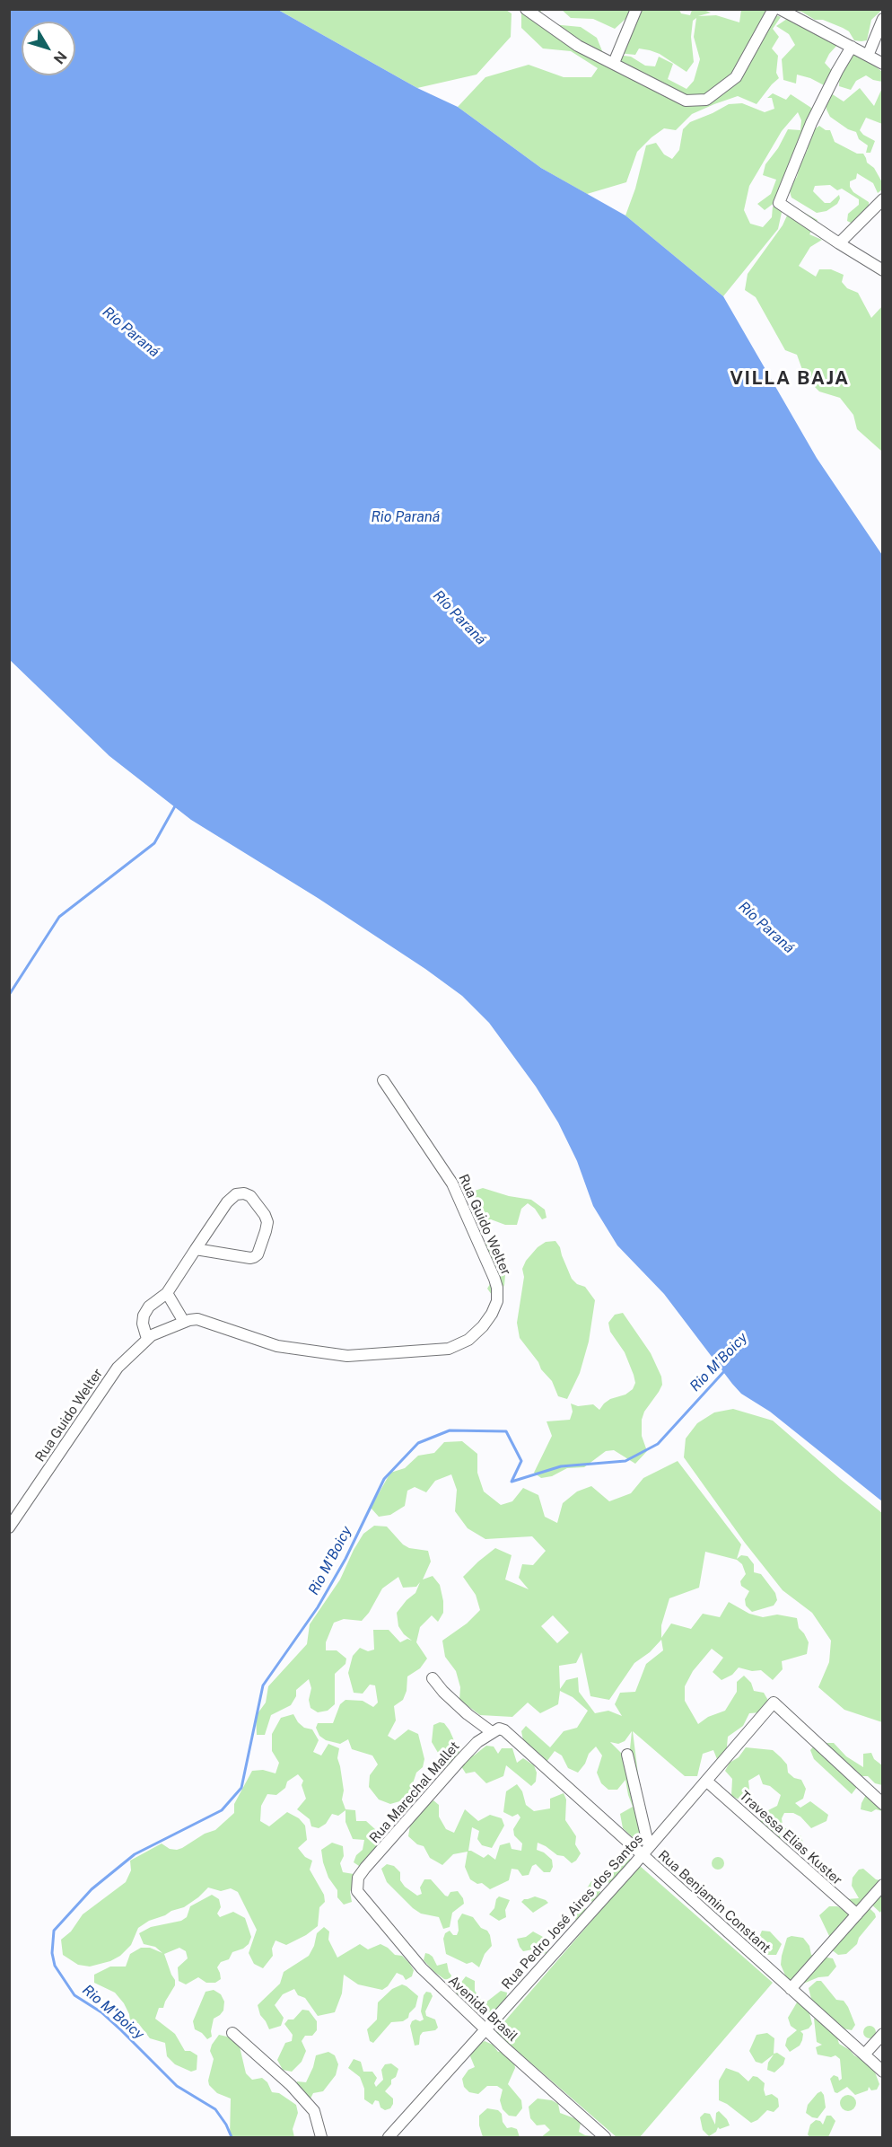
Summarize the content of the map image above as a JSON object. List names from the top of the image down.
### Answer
{
  "streets": {
    "street": [
      "Rua Guido Welter",
      "Rua Marechal Mallet",
      "Travessa Elias Kuster",
      "Rua Benjamin Constant",
      "Rua Pedro José Aires dos Santos",
      "Avenida Brasil"
    ]
  },
  "crossings": [
    ["Rua Marechal Mallet", "Rua Benjamin Constant"],
    ["Rua Marechal Mallet", "Avenida Brasil"],
    ["Travessa Elias Kuster", "Rua Pedro José Aires dos Santos"],
    ["Rua Benjamin Constant", "Rua Pedro José Aires dos Santos"],
    ["Rua Pedro José Aires dos Santos", "Avenida Brasil"]
  ],
  "districts": ["VILLA BAJA"],
  "water": ["Río Paraná", "Rio Paraná", "Rio M'Boicy"],
  "north": "bottom right"
}
